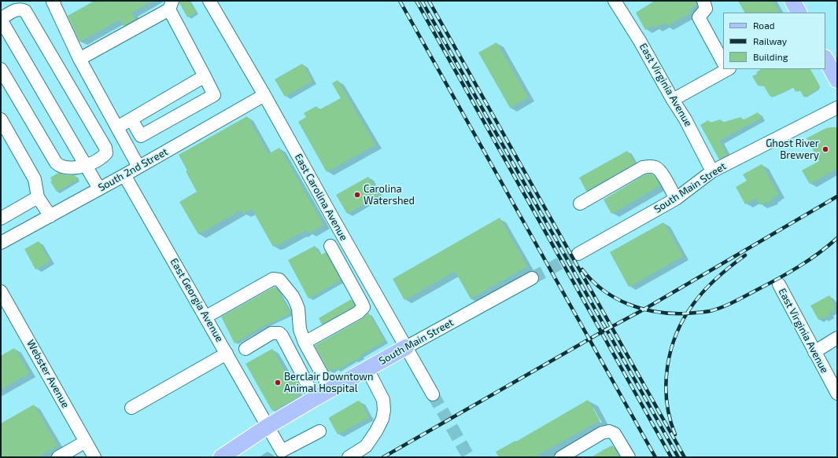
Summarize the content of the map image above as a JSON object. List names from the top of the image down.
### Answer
{
  "streets": {
    "main road": ["South Main Street"],
    "street": [
      "East Virginia Avenue",
      "South 2nd Street",
      "East Carolina Avenue",
      "East Georgia Avenue",
      "Webster Avenue"
    ]
  },
  "crossings": [
    ["East Virginia Avenue", "South Main Street"],
    ["South 2nd Street", "East Carolina Avenue"],
    ["South 2nd Street", "East Georgia Avenue"],
    ["South Main Street", "East Carolina Avenue"],
    ["South Main Street", "East Georgia Avenue"]
  ],
  "places": ["Ghost River Brewery", "Carolina Watershed", "Berclair Downtown Animal Hospital"],
  "legend": ["Road", "Railway", "Building"]
}
